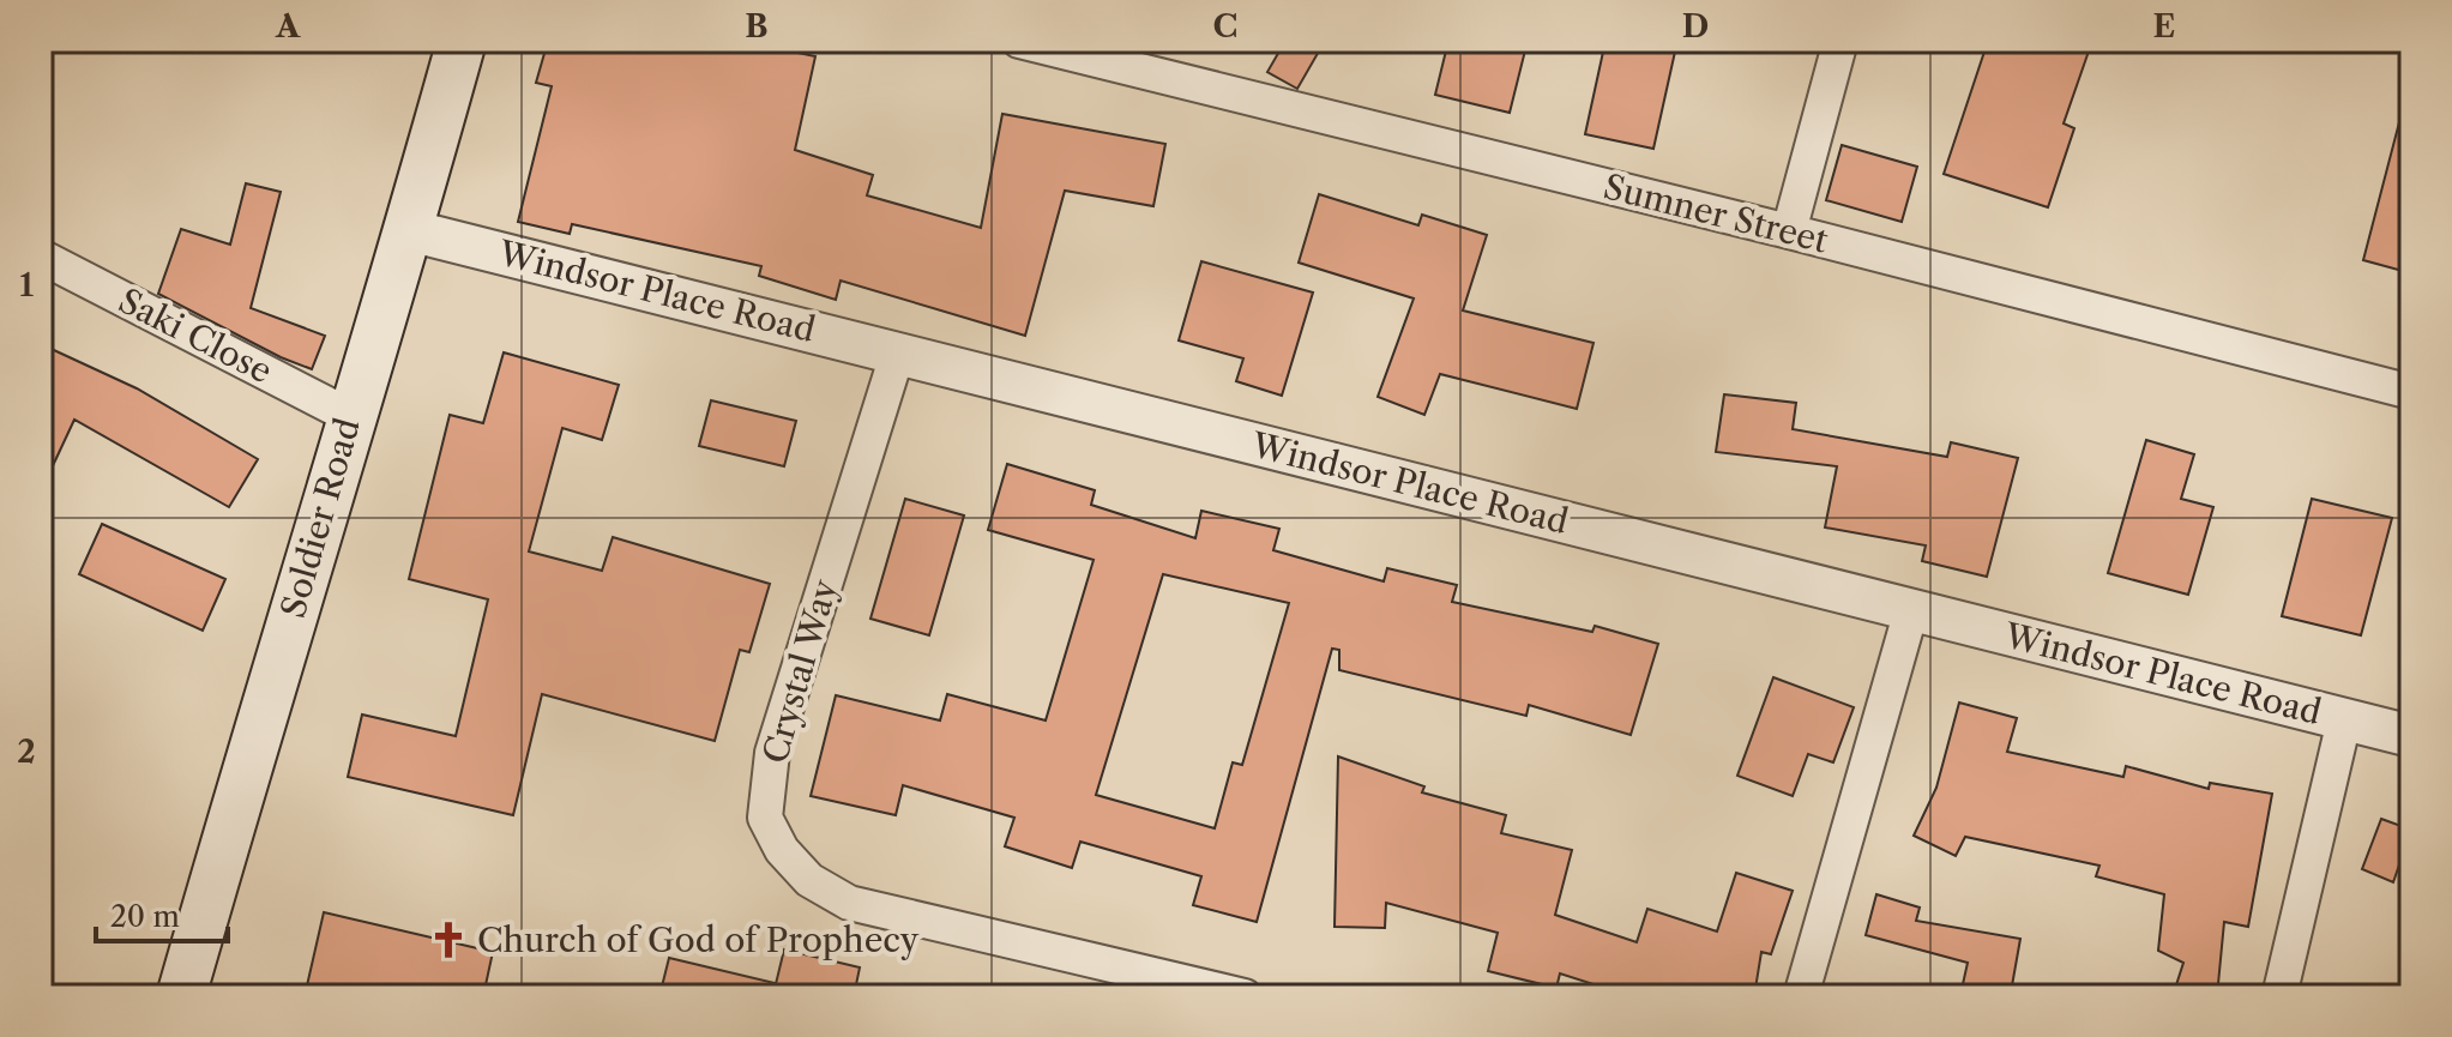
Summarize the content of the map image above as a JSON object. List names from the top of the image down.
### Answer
{
  "streets": {
    "main road": ["Soldier Road"],
    "street": [
      "Sumner Street",
      "Windsor Place Road",
      "Saki Close",
      "Crystal Way"
    ]
  },
  "crossings": [
    ["Windsor Place Road", "Soldier Road"],
    ["Windsor Place Road", "Crystal Way"],
    ["Saki Close", "Soldier Road"]
  ],
  "places": {
    "church": ["Church of God of Prophecy"]
  },
  "scale_bar": "20 m",
  "grid": {
    "columns": [
      "A",
      "B",
      "C",
      "D",
      "E"
    ],
    "rows": ["1", "2"]
  }
}
